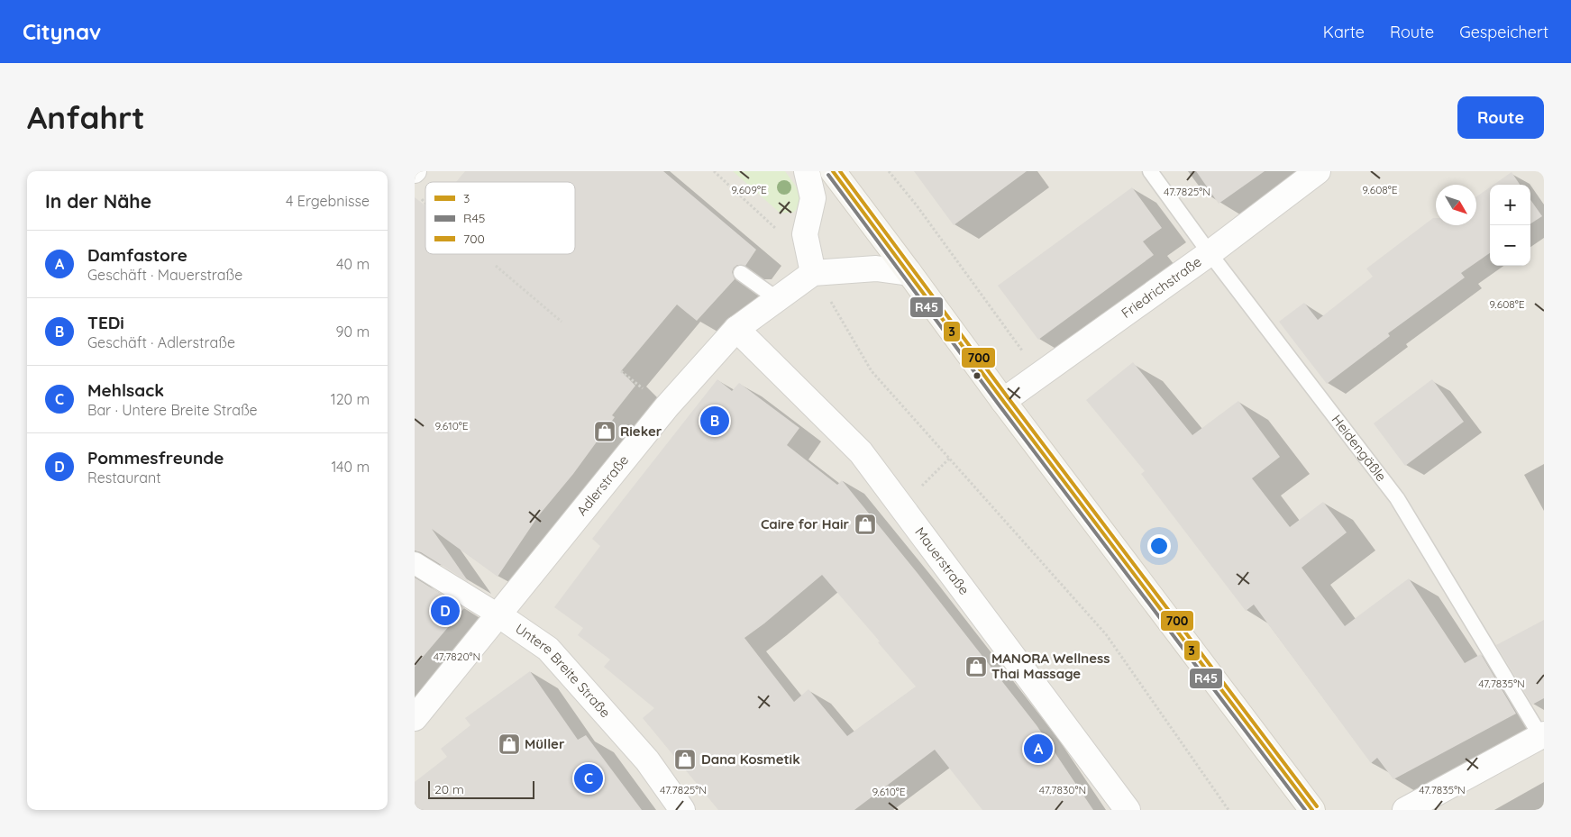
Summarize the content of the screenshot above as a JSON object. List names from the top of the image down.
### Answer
{
  "streets": {
    "street": [
      "Friedrichstraße",
      "Adlerstraße",
      "Mauerstraße",
      "Untere Breite Straße"
    ],
    "lane": ["Heidengäßle"]
  },
  "crossings": [
    ["Friedrichstraße", "Heidengäßle"],
    ["Adlerstraße", "Mauerstraße"],
    ["Adlerstraße", "Untere Breite Straße"]
  ],
  "places": {
    "shop": [
      "Rieker",
      "Caire for Hair",
      "MANORA Wellness Thai Massage",
      "Müller",
      "Dana Kosmetik"
    ]
  },
  "lines": ["transit line 3", "transit line 700", "transit line R45"],
  "legend": ["3", "R45", "700"],
  "scale_bar": "20 m",
  "north": "bottom right",
  "page": {
    "header": "Citynav",
    "nav": ["Karte", "Route", "Gespeichert"],
    "buttons": "Route",
    "title": "Anfahrt",
    "heading": ["In der Nähe", "4 Ergebnisse"],
    "map_buttons": ["+", "−"],
    "list": [
      {
        "mark": "A",
        "name": "Damfastore",
        "note": "Geschäft · Mauerstraße",
        "value": "40 m"
      },
      {
        "mark": "B",
        "name": "TEDi",
        "note": "Geschäft · Adlerstraße",
        "value": "90 m"
      },
      {
        "mark": "C",
        "name": "Mehlsack",
        "note": "Bar · Untere Breite Straße",
        "value": "120 m"
      },
      {
        "mark": "D",
        "name": "Pommesfreunde",
        "note": "Restaurant",
        "value": "140 m"
      }
    ],
    "pins": [
      "B",
      "D",
      "A",
      "C"
    ],
    "scale": "20 m"
  },
  "coordinates": [
    "9.609°E",
    "9.608°E",
    "47.7825°N",
    "9.610°E",
    "47.7820°N",
    "47.7835°N",
    "47.7830°N"
  ]
}
